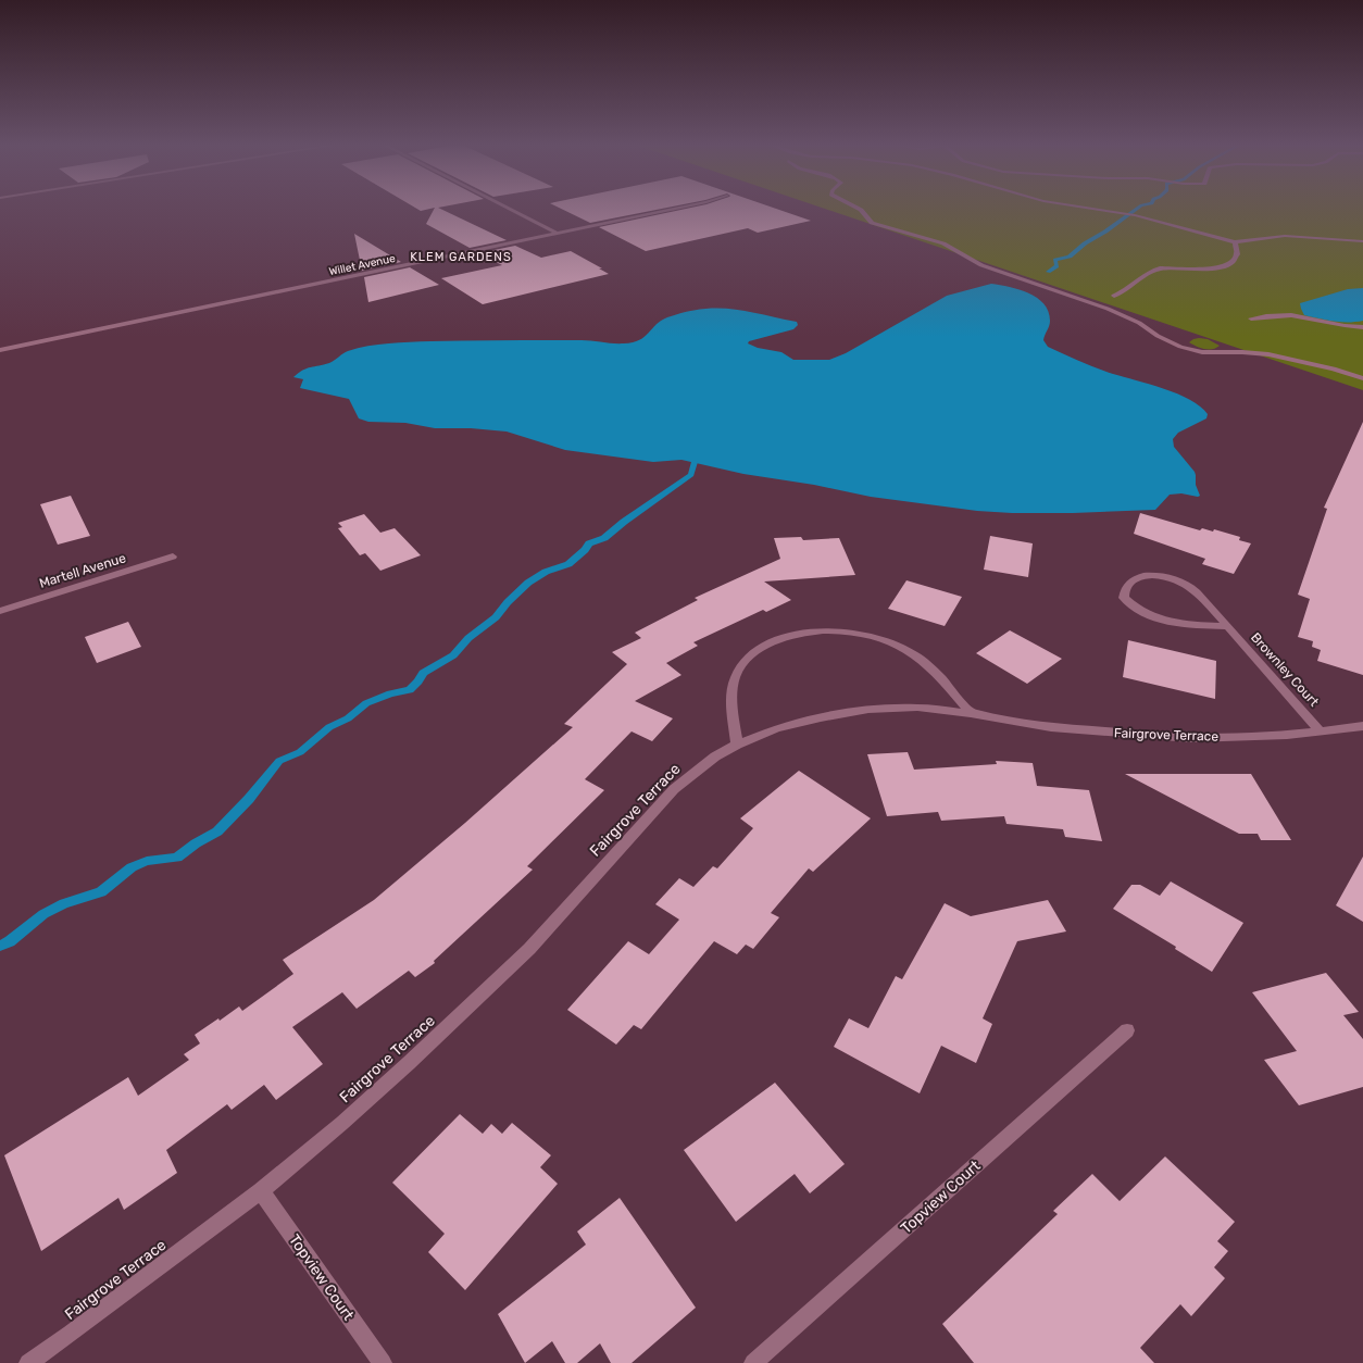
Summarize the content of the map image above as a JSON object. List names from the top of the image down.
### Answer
{
  "streets": {
    "street": [
      "Willet Avenue",
      "Martell Avenue",
      "Brownley Court",
      "Fairgrove Terrace",
      "Topview Court"
    ]
  },
  "crossings": [
    ["Brownley Court", "Fairgrove Terrace"],
    ["Fairgrove Terrace", "Topview Court"]
  ],
  "districts": ["KLEM GARDENS"]
}
